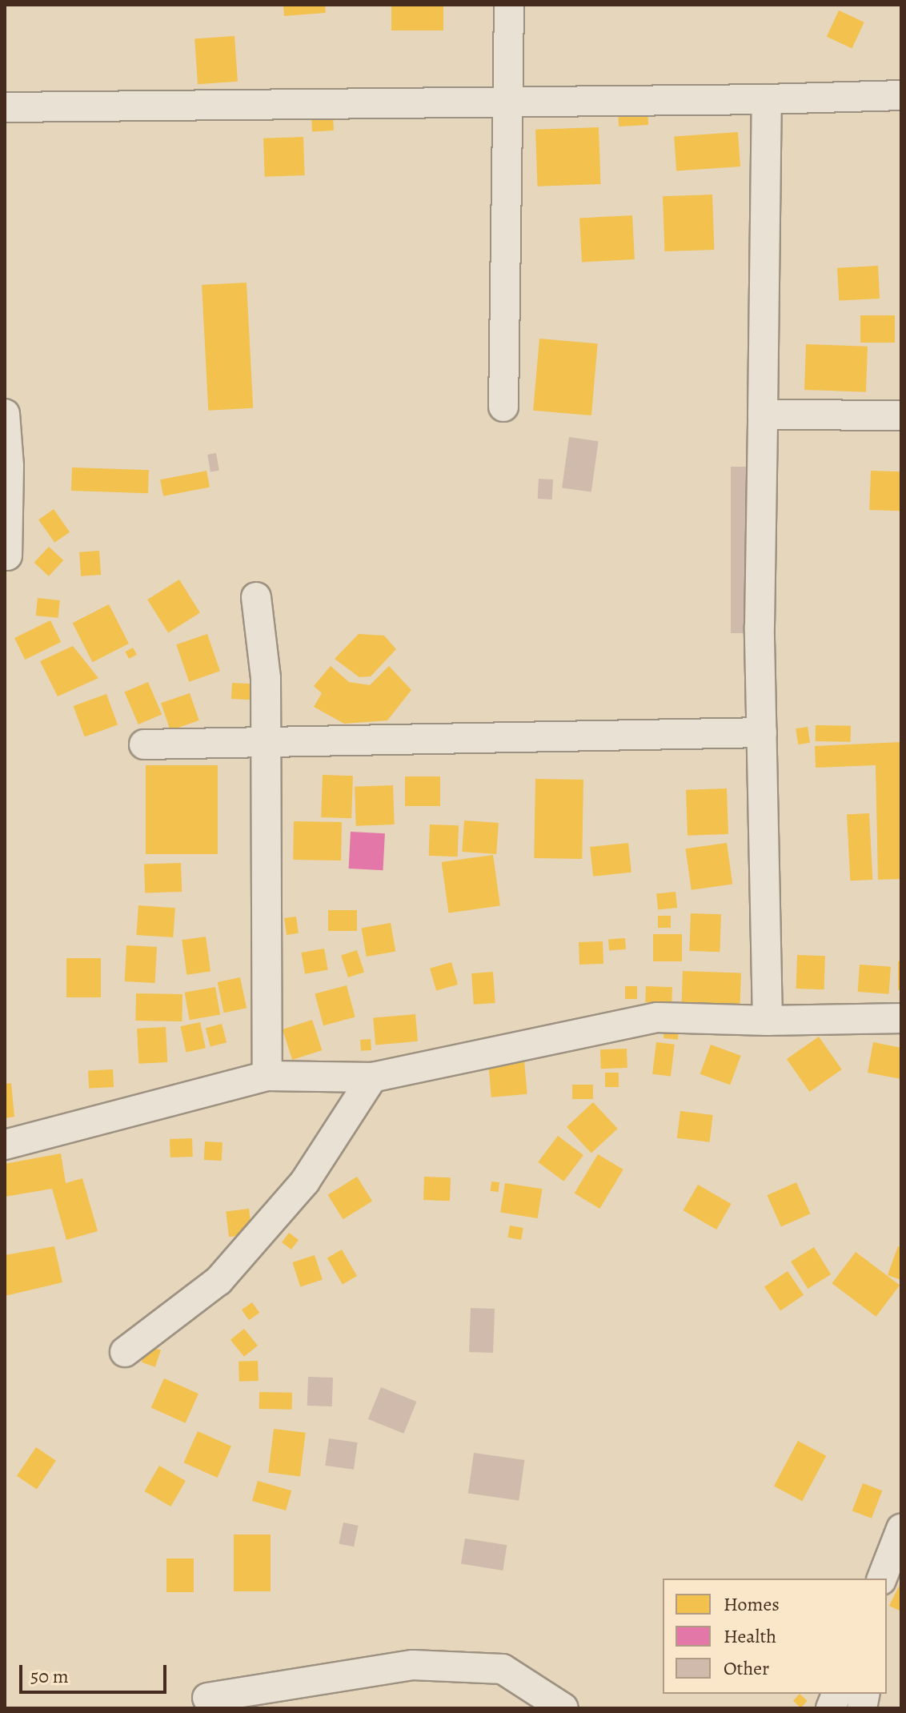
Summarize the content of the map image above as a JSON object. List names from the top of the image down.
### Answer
{
  "legend": ["Homes", "Health", "Other"],
  "scale_bar": "50 m"
}
